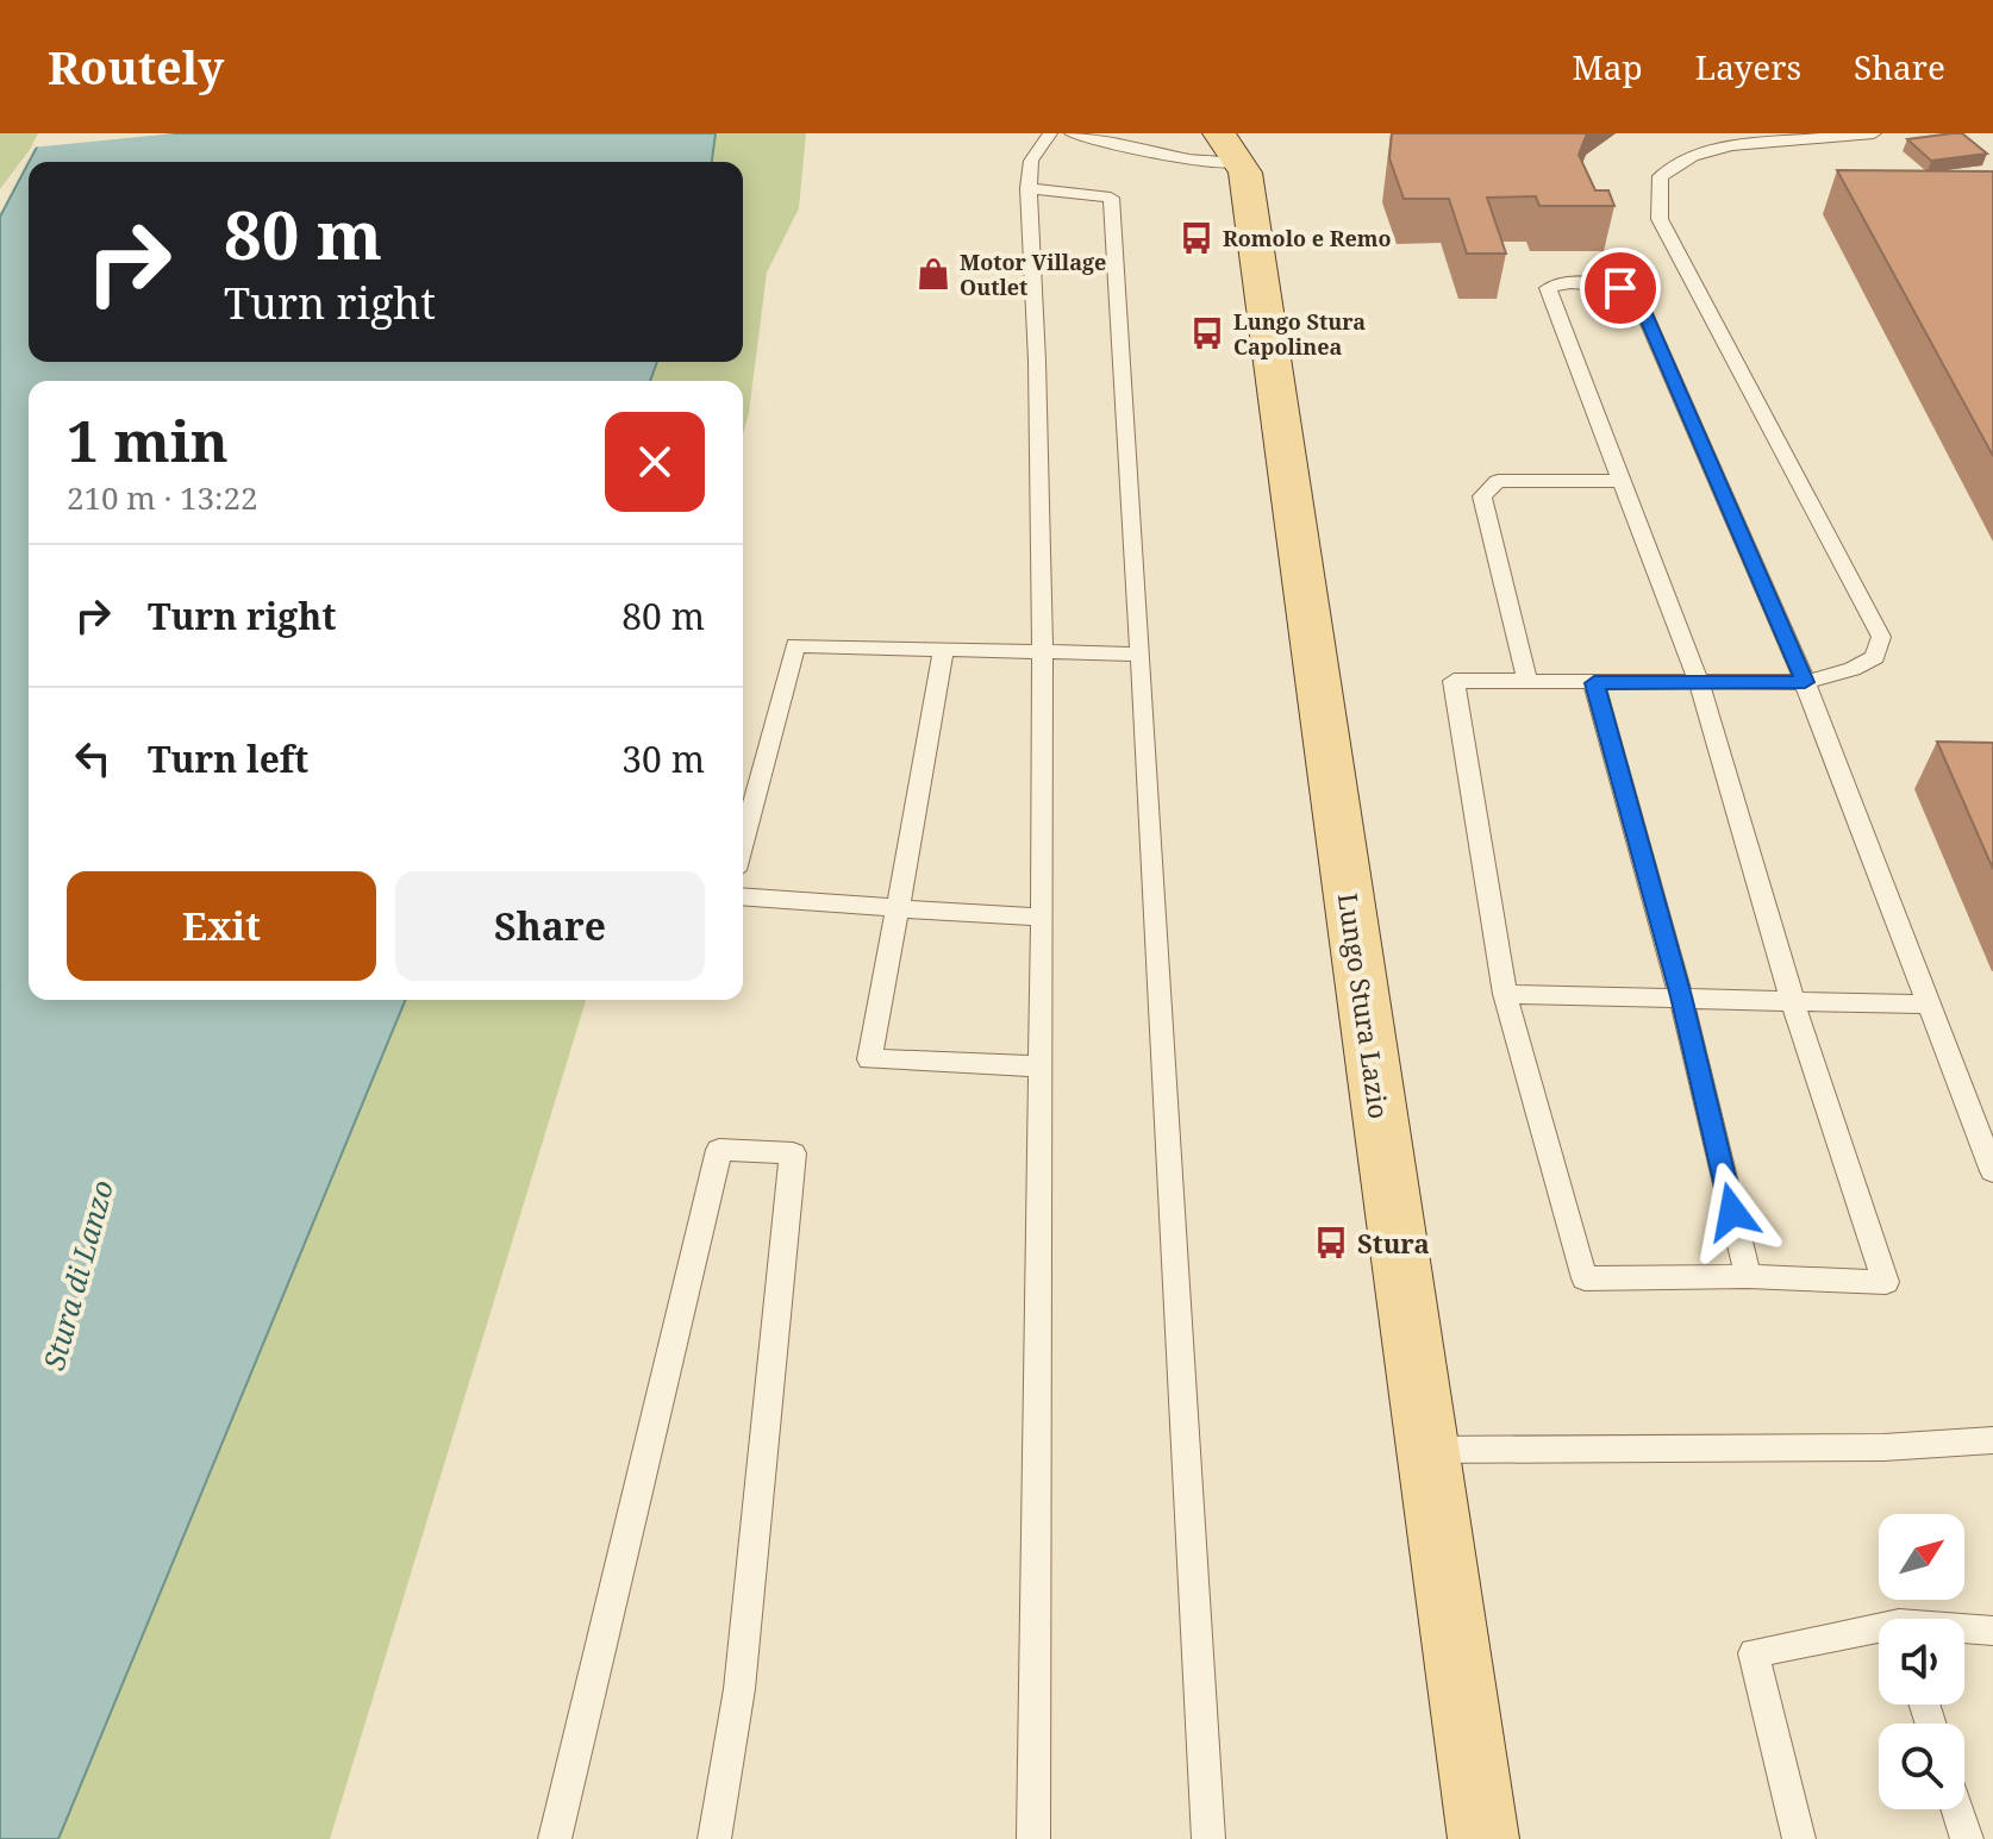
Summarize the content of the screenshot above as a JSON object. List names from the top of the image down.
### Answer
{
  "streets": {
    "main road": ["Lungo Stura Lazio"]
  },
  "water": ["Stura di Lanzo"],
  "places": {
    "bus stop": ["Romolo e Remo", "Lungo Stura Capolinea", "Stura"],
    "shop": ["Motor Village Outlet"]
  },
  "north": "top right",
  "page": {
    "header": "Routely",
    "nav": ["Map", "Layers", "Share"],
    "turn": ["80 m", "Turn right"],
    "heading": ["1 min", "210 m · 13:22"],
    "list": [
      {
        "name": "Turn right",
        "value": "80 m"
      },
      {
        "name": "Turn left",
        "value": "30 m"
      }
    ],
    "buttons": ["Exit", "Share"]
  }
}
